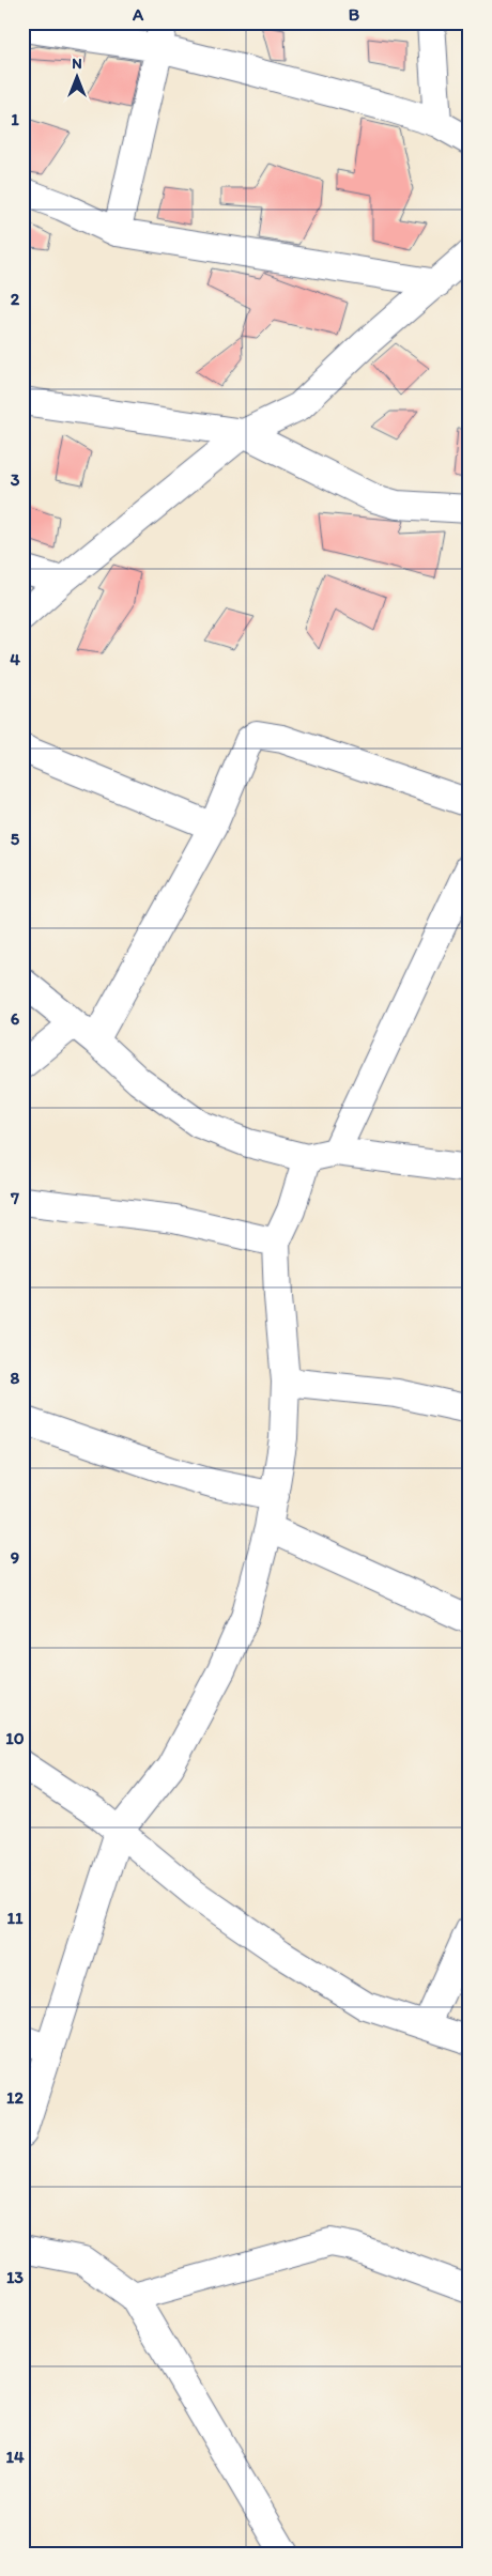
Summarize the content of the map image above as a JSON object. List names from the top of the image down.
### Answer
{
  "north": "top",
  "grid": {
    "columns": ["A", "B"],
    "rows": [
      "1",
      "2",
      "3",
      "4",
      "5",
      "6",
      "7",
      "8",
      "9",
      "10",
      "11",
      "12",
      "13",
      "14"
    ]
  }
}
